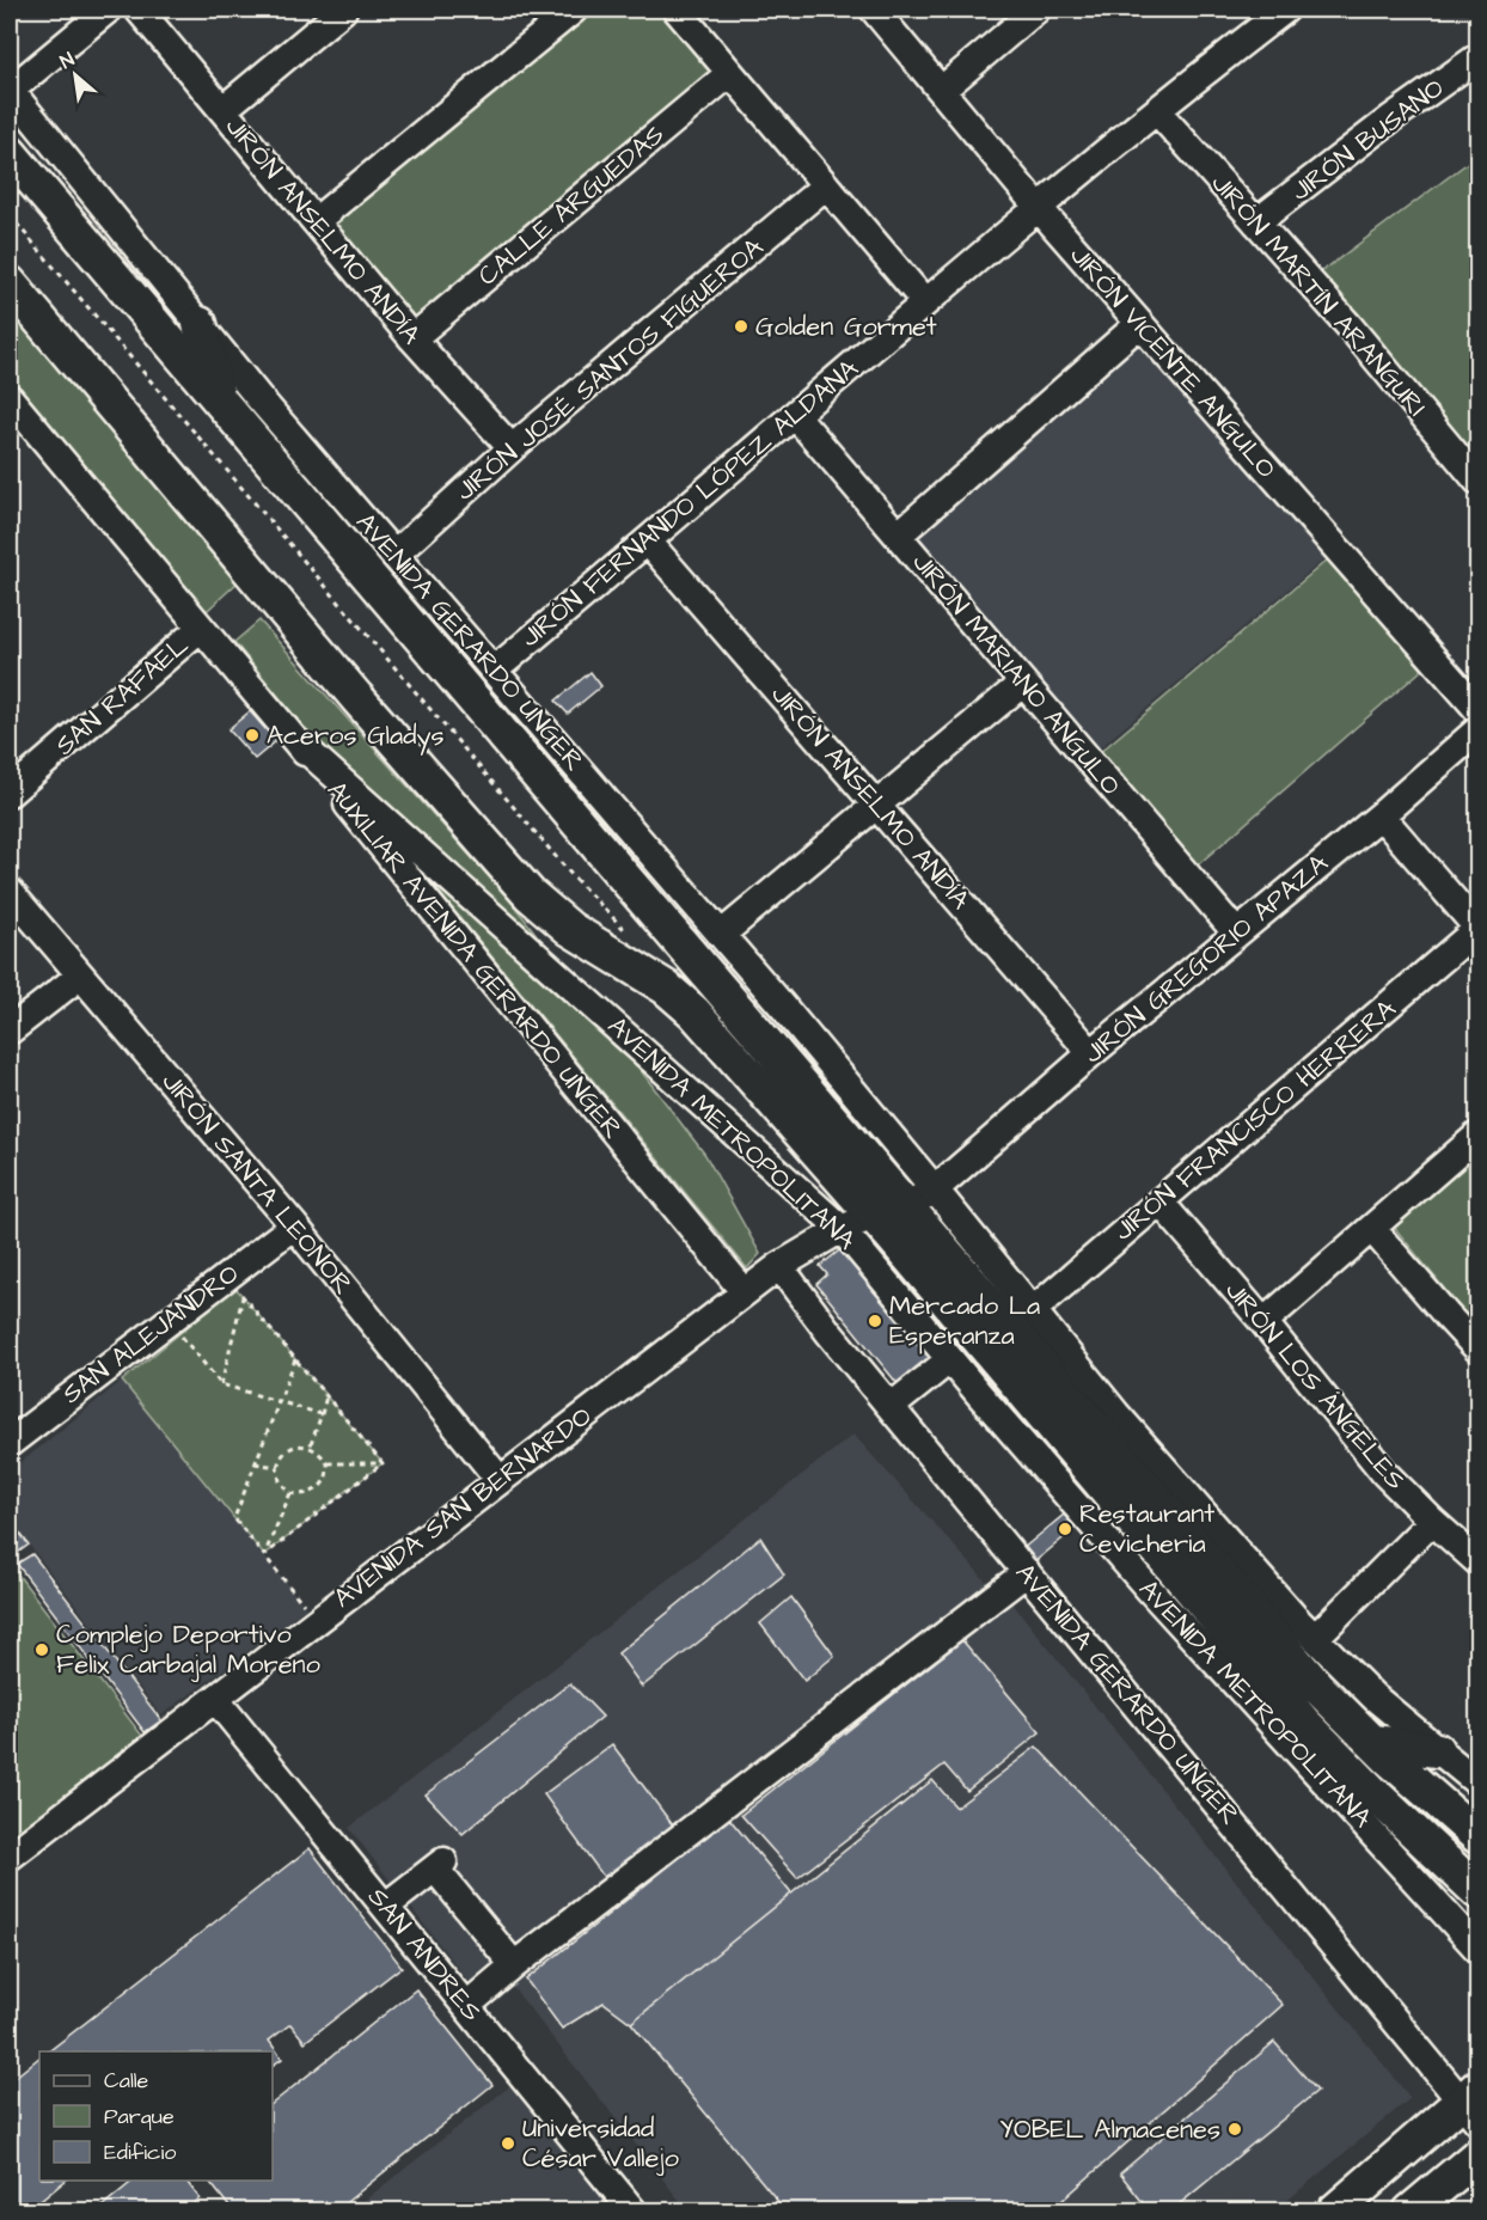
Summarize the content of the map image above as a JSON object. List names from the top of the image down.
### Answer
{
  "streets": {
    "main road": ["AVENIDA GERARDO UNGER", "AVENIDA METROPOLITANA"],
    "street": [
      "JIRÓN BUSANO",
      "CALLE ARGUEDAS",
      "JIRÓN ANSELMO ANDÍA",
      "JIRÓN MARTÍN ARANGURI",
      "JIRÓN VICENTE ANGULO",
      "JIRÓN JOSÉ SANTOS FIGUEROA",
      "JIRÓN FERNANDO LÓPEZ ALDANA",
      "JIRÓN MARIANO ANGULO",
      "SAN RAFAEL",
      "JIRÓN GREGORIO APAZA",
      "AUXILIAR AVENIDA GERARDO UNGER",
      "JIRÓN FRANCISCO HERRERA",
      "JIRÓN SANTA LEONOR",
      "SAN ALEJANDRO",
      "JIRÓN LOS ÁNGELES",
      "AVENIDA SAN BERNARDO",
      "SAN ANDRES"
    ]
  },
  "crossings": [
    ["JIRÓN BUSANO", "JIRÓN MARTÍN ARANGURI"],
    ["CALLE ARGUEDAS", "JIRÓN ANSELMO ANDÍA"],
    ["JIRÓN ANSELMO ANDÍA", "JIRÓN JOSÉ SANTOS FIGUEROA"],
    ["JIRÓN ANSELMO ANDÍA", "JIRÓN FERNANDO LÓPEZ ALDANA"],
    ["JIRÓN ANSELMO ANDÍA", "JIRÓN GREGORIO APAZA"],
    ["JIRÓN MARTÍN ARANGURI", "JIRÓN FERNANDO LÓPEZ ALDANA"],
    ["JIRÓN VICENTE ANGULO", "JIRÓN FERNANDO LÓPEZ ALDANA"],
    ["JIRÓN JOSÉ SANTOS FIGUEROA", "AVENIDA GERARDO UNGER"],
    ["JIRÓN FERNANDO LÓPEZ ALDANA", "AVENIDA GERARDO UNGER"],
    ["JIRÓN FERNANDO LÓPEZ ALDANA", "JIRÓN MARIANO ANGULO"],
    ["AVENIDA GERARDO UNGER", "JIRÓN GREGORIO APAZA"],
    ["AVENIDA GERARDO UNGER", "AVENIDA SAN BERNARDO"],
    ["JIRÓN MARIANO ANGULO", "JIRÓN GREGORIO APAZA"],
    ["SAN RAFAEL", "AUXILIAR AVENIDA GERARDO UNGER"],
    ["JIRÓN GREGORIO APAZA", "AVENIDA SAN BERNARDO"],
    ["AUXILIAR AVENIDA GERARDO UNGER", "AVENIDA METROPOLITANA"],
    ["AUXILIAR AVENIDA GERARDO UNGER", "AVENIDA SAN BERNARDO"],
    ["JIRÓN FRANCISCO HERRERA", "JIRÓN LOS ÁNGELES"],
    ["AVENIDA METROPOLITANA", "AVENIDA SAN BERNARDO"],
    ["JIRÓN SANTA LEONOR", "SAN ALEJANDRO"],
    ["JIRÓN SANTA LEONOR", "AVENIDA SAN BERNARDO"],
    ["AVENIDA SAN BERNARDO", "SAN ANDRES"]
  ],
  "places": [
    "Golden Gormet",
    "Aceros Gladys",
    "Mercado La Esperanza",
    "Restaurant Cevicheria",
    "Complejo Deportivo Felix Carbajal Moreno",
    "YOBEL Almacenes",
    "Universidad César Vallejo"
  ],
  "legend": ["Calle", "Parque", "Edificio"],
  "north": "top left"
}
